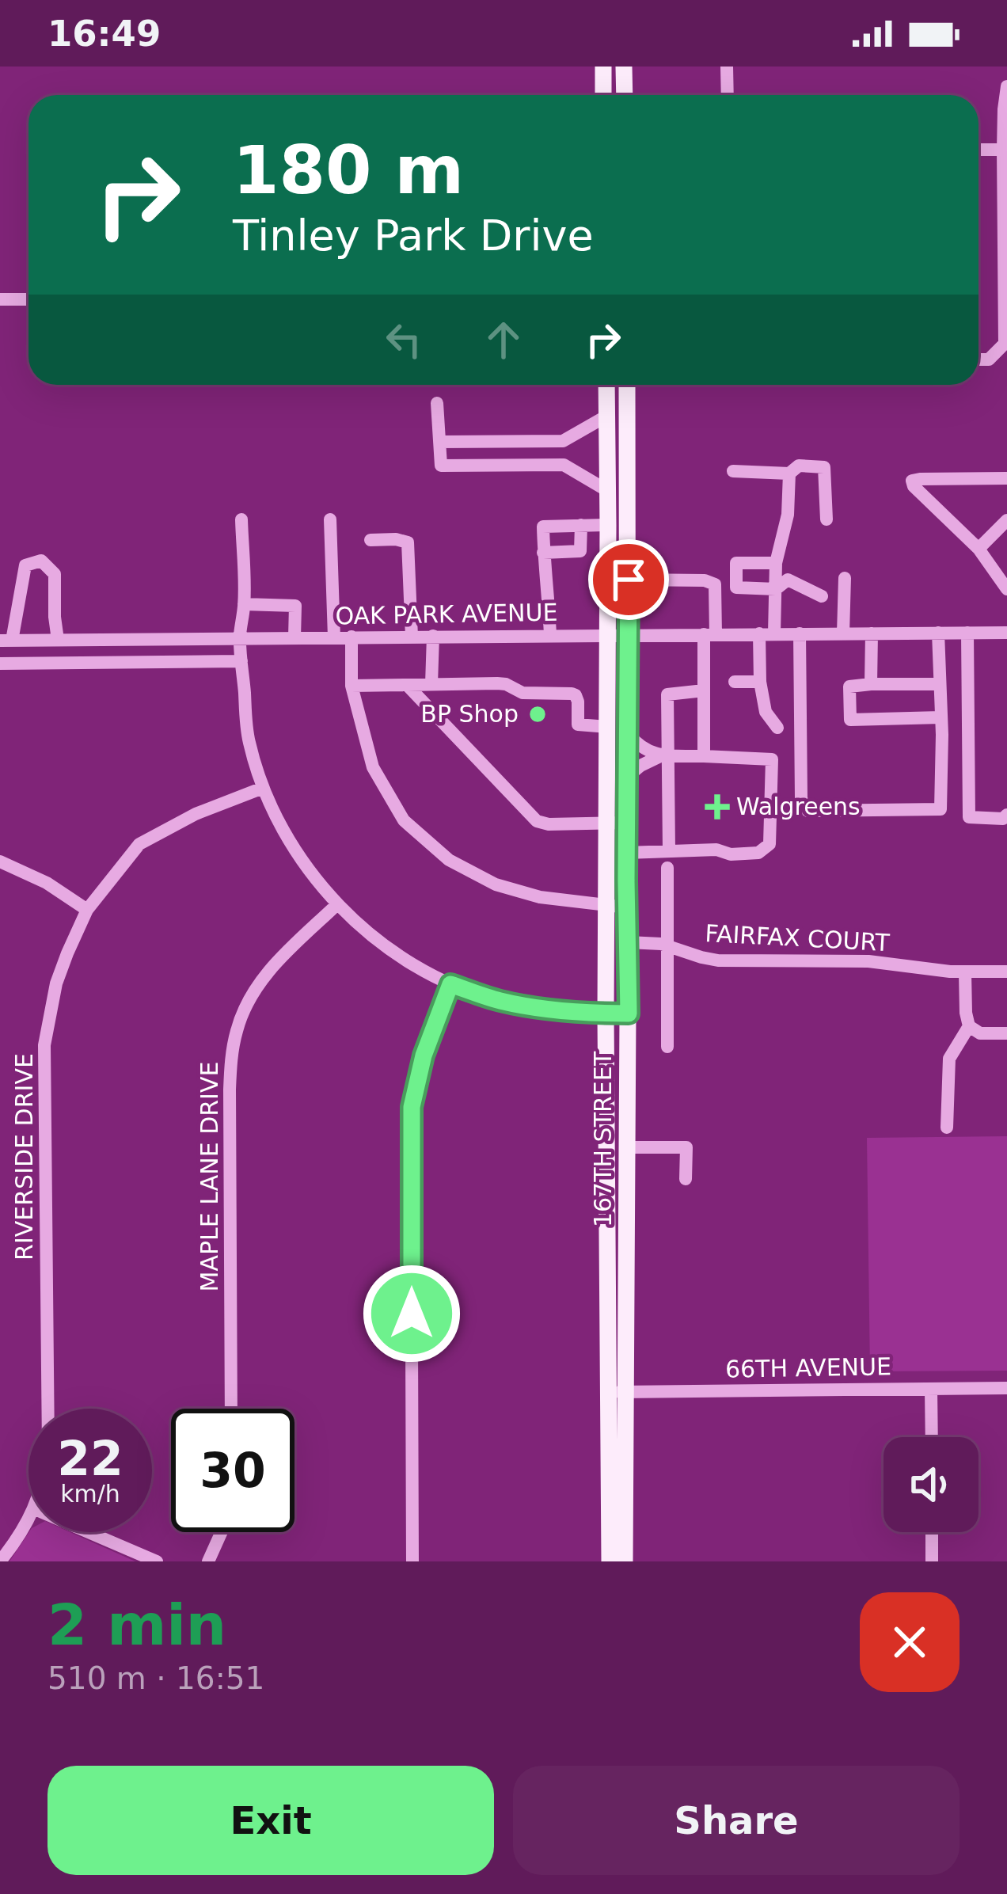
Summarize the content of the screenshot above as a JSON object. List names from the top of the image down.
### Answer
{
  "streets": {
    "main road": ["167TH STREET"],
    "street": [
      "OAK PARK AVENUE",
      "FAIRFAX COURT",
      "RIVERSIDE DRIVE",
      "MAPLE LANE DRIVE",
      "66TH AVENUE"
    ]
  },
  "crossings": [
    ["OAK PARK AVENUE", "167TH STREET"],
    ["FAIRFAX COURT", "167TH STREET"],
    ["167TH STREET", "66TH AVENUE"]
  ],
  "places": {
    "other": ["BP Shop"],
    "health": ["Walgreens"]
  },
  "page": {
    "status": "16:49",
    "turn": ["180 m", "Tinley Park Drive"],
    "speed": "22 km/h",
    "limit": "30",
    "heading": ["2 min", "510 m · 16:51"],
    "buttons": ["Exit", "Share"]
  }
}
